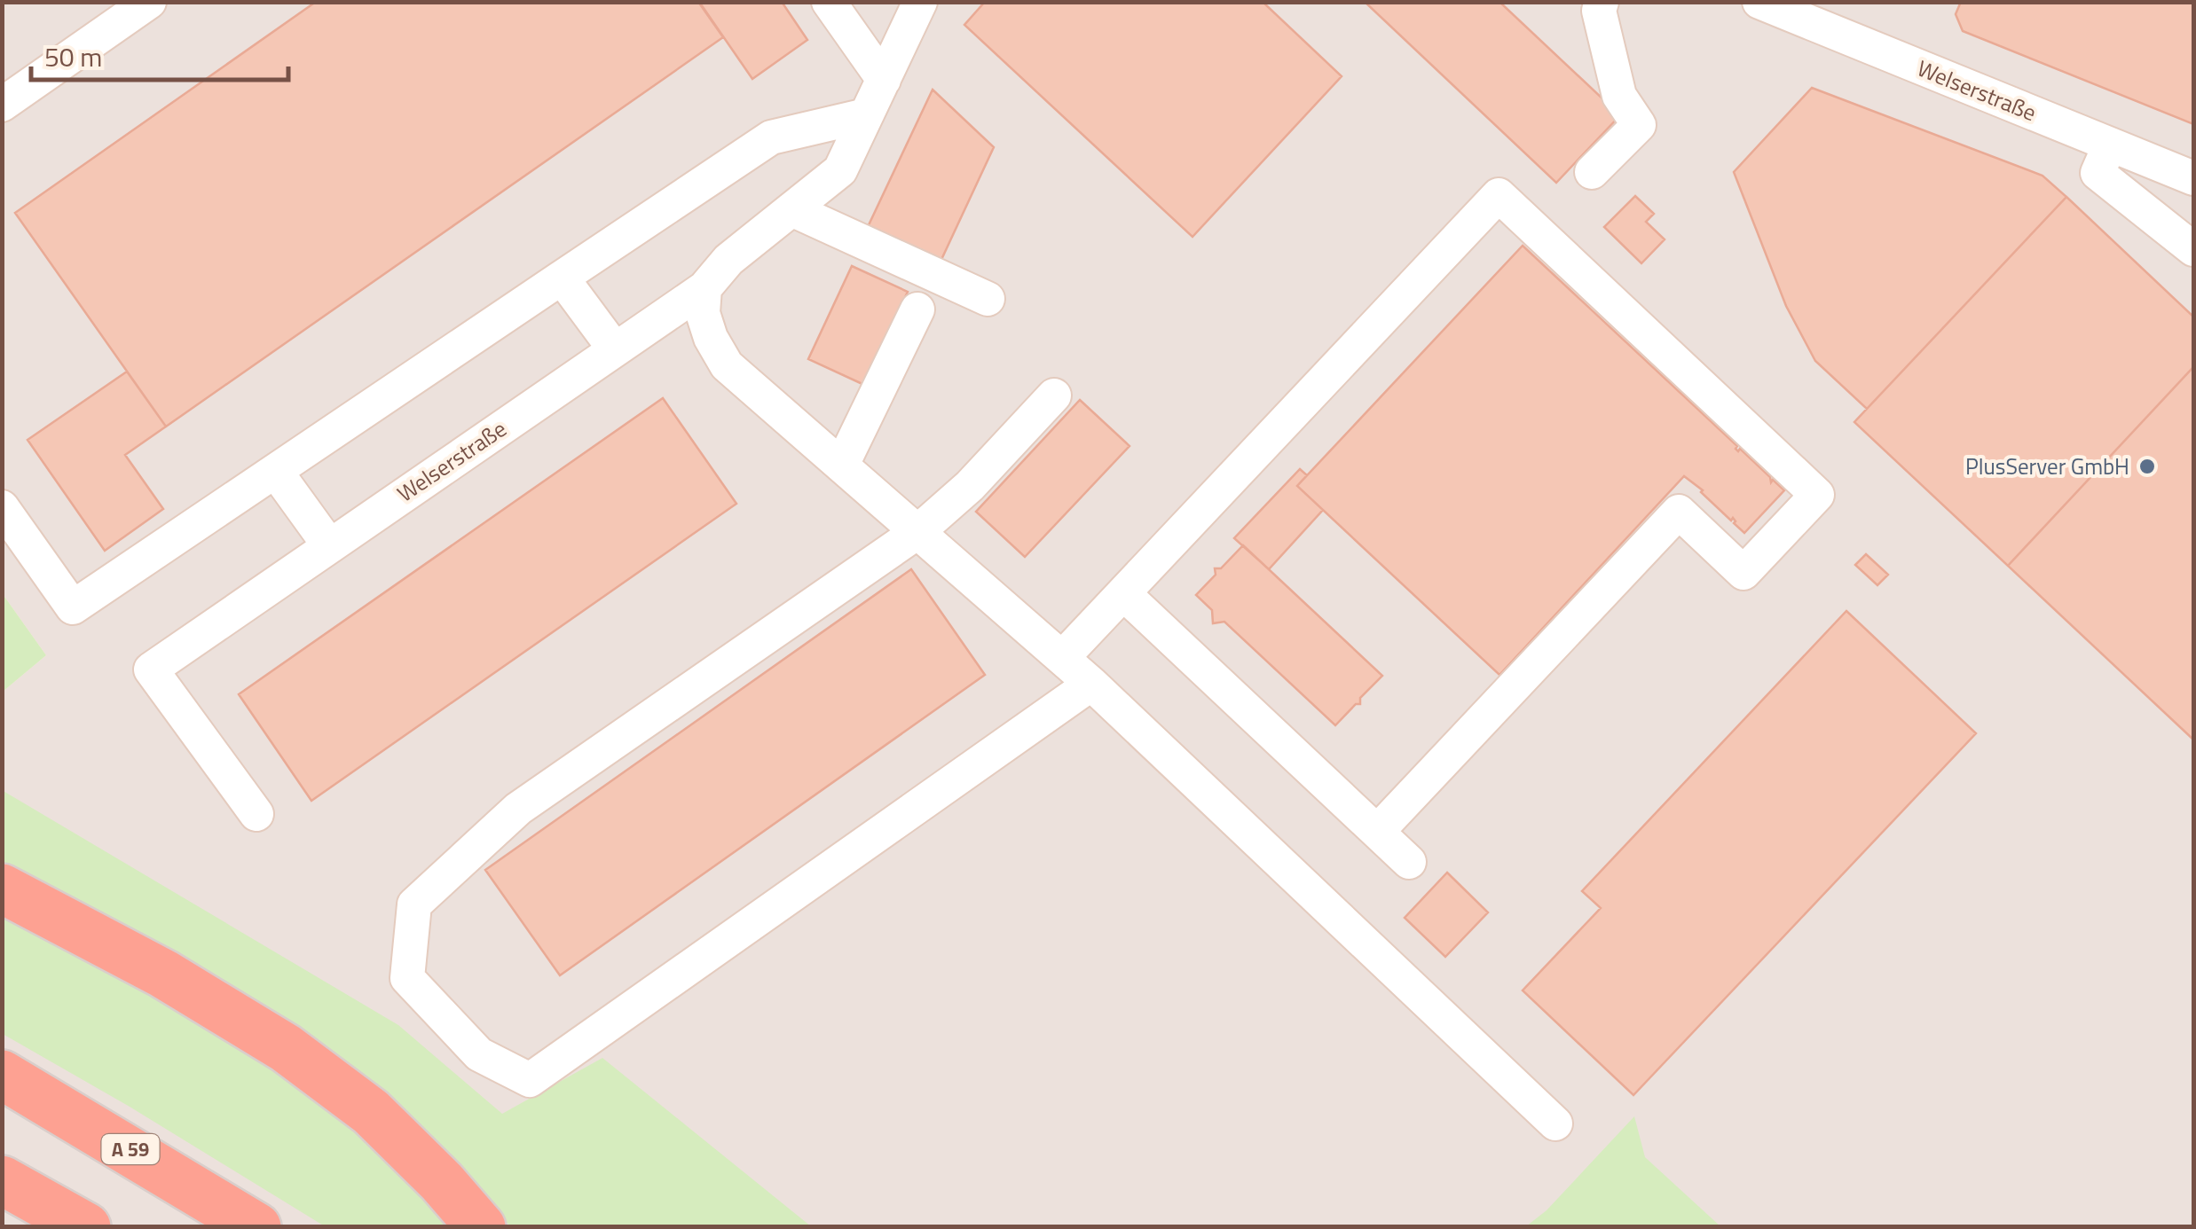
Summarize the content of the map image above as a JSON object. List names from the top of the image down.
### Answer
{
  "streets": {
    "highway": ["A 59"],
    "street": ["Welserstraße"]
  },
  "places": ["PlusServer GmbH"],
  "scale_bar": "50 m"
}
